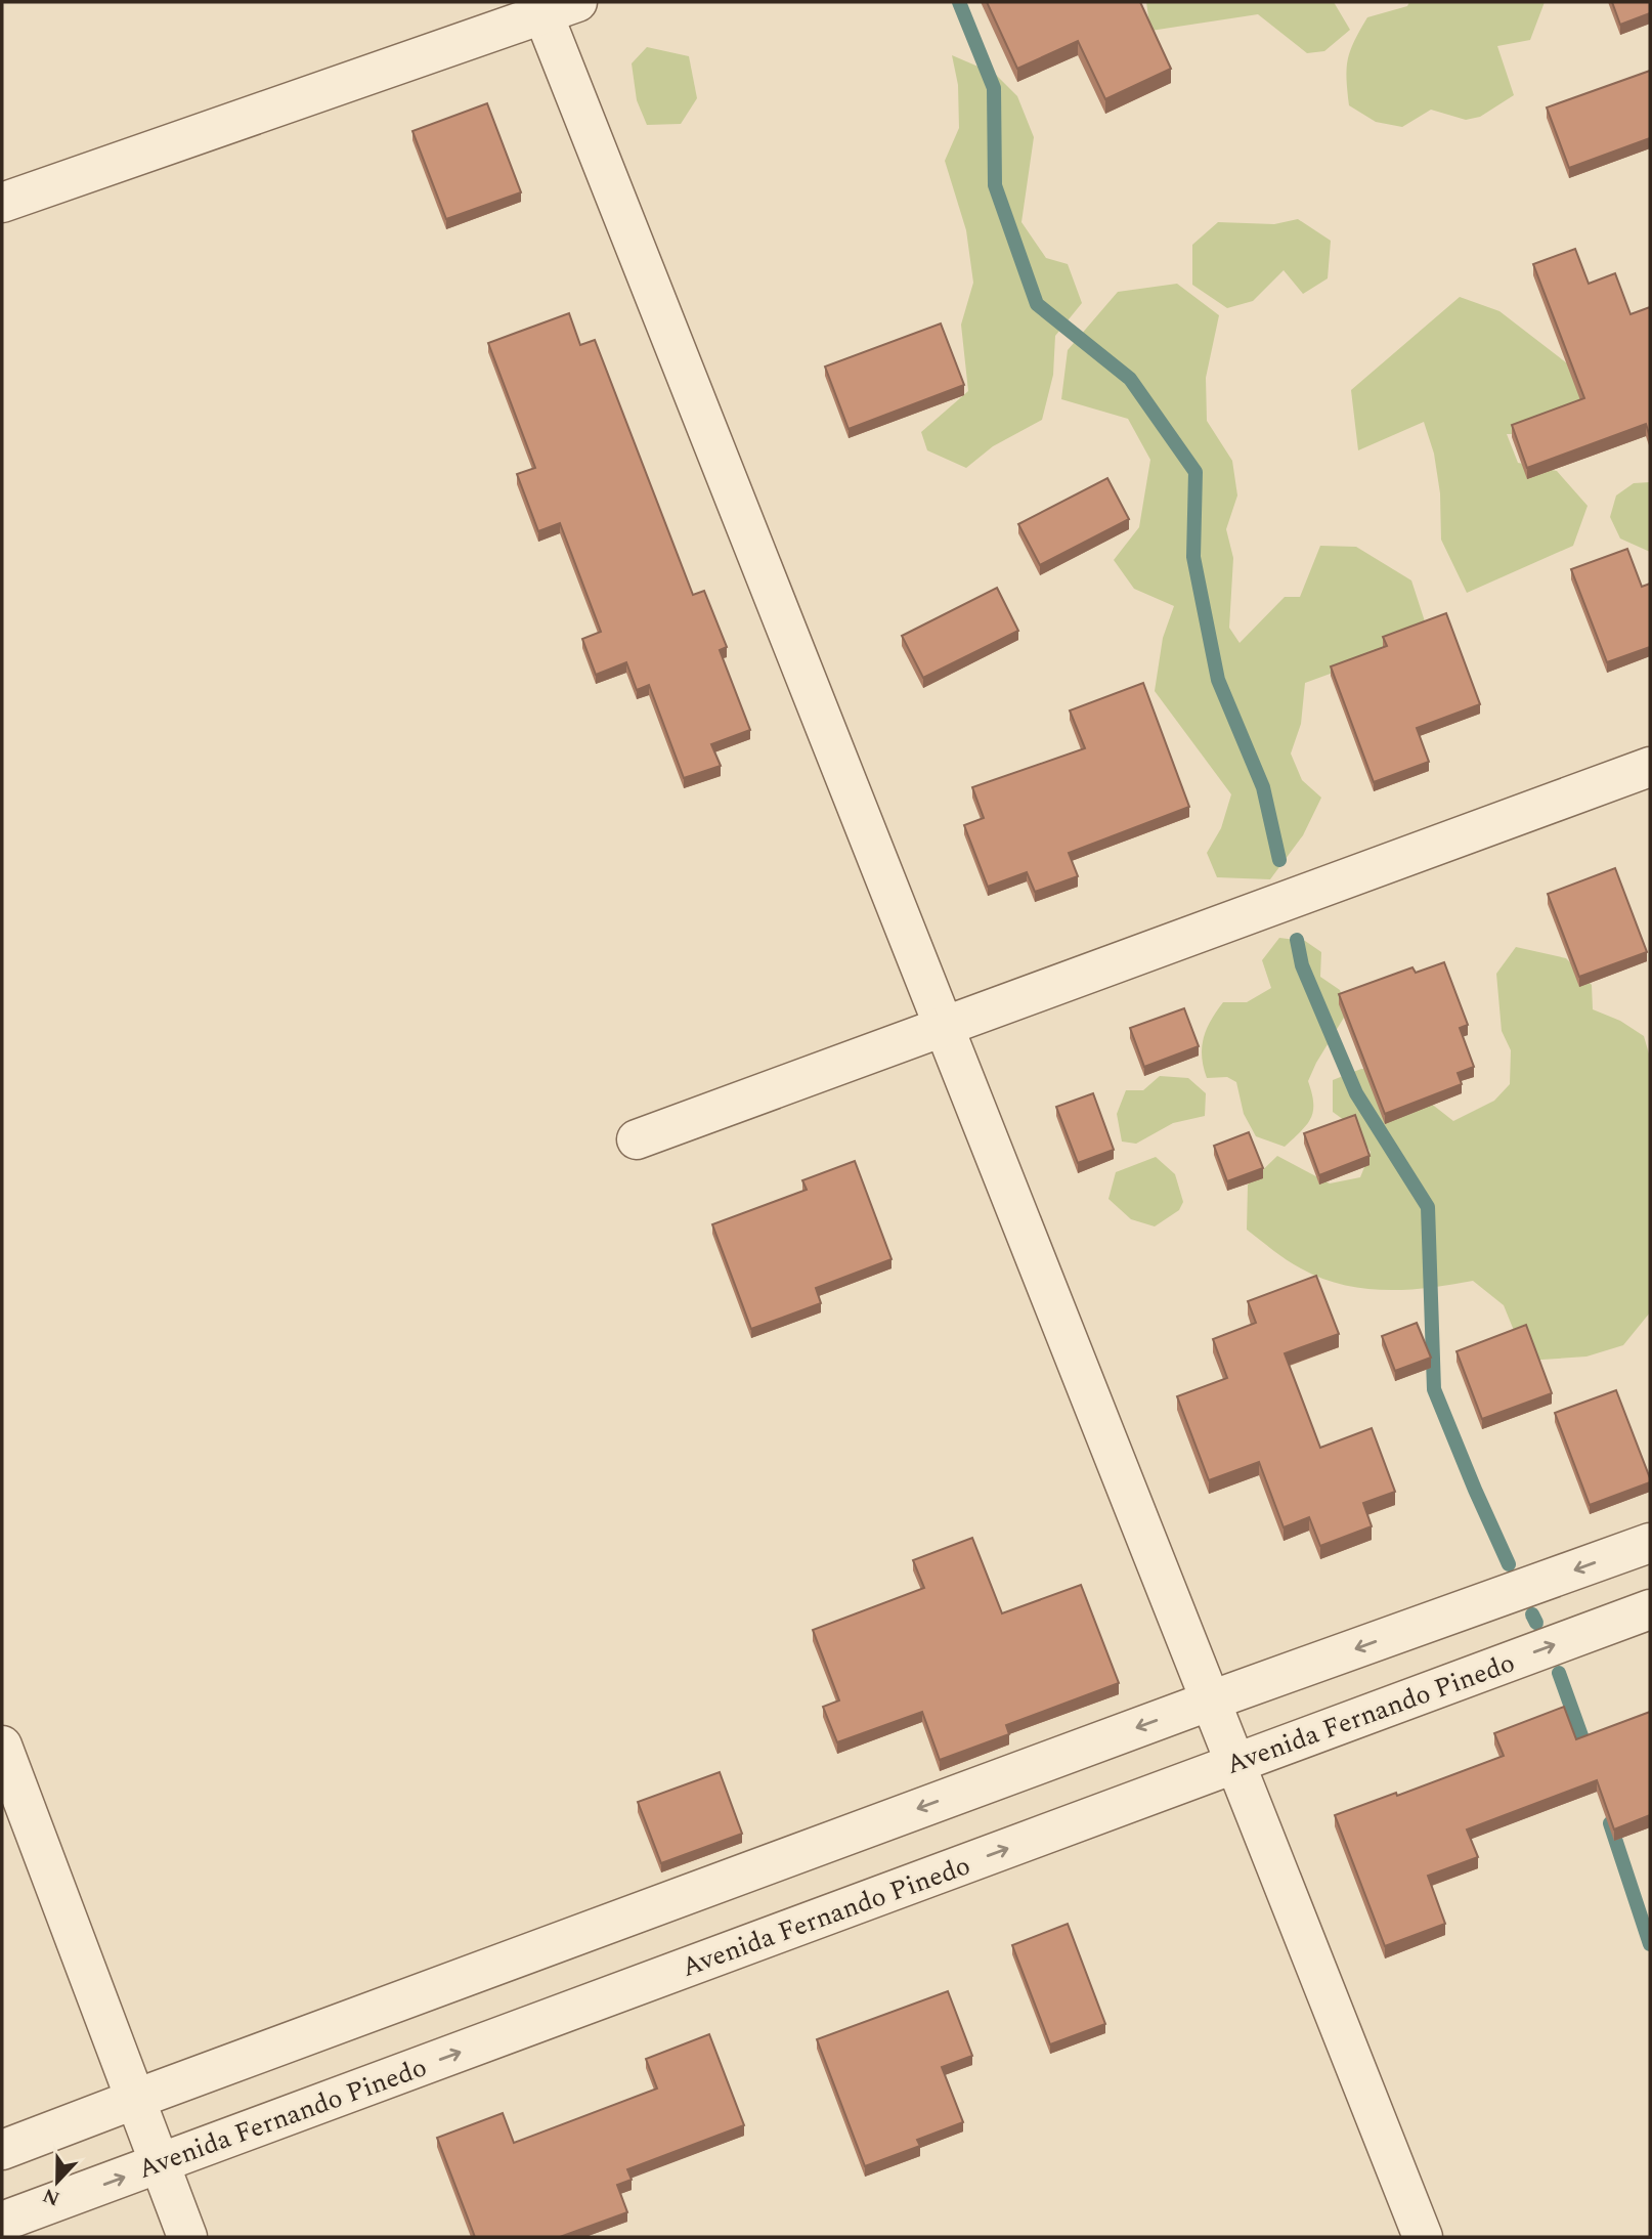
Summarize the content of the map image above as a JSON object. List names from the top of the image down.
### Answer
{
  "streets": {
    "street": ["Avenida Fernando Pinedo"]
  },
  "north": "bottom"
}
